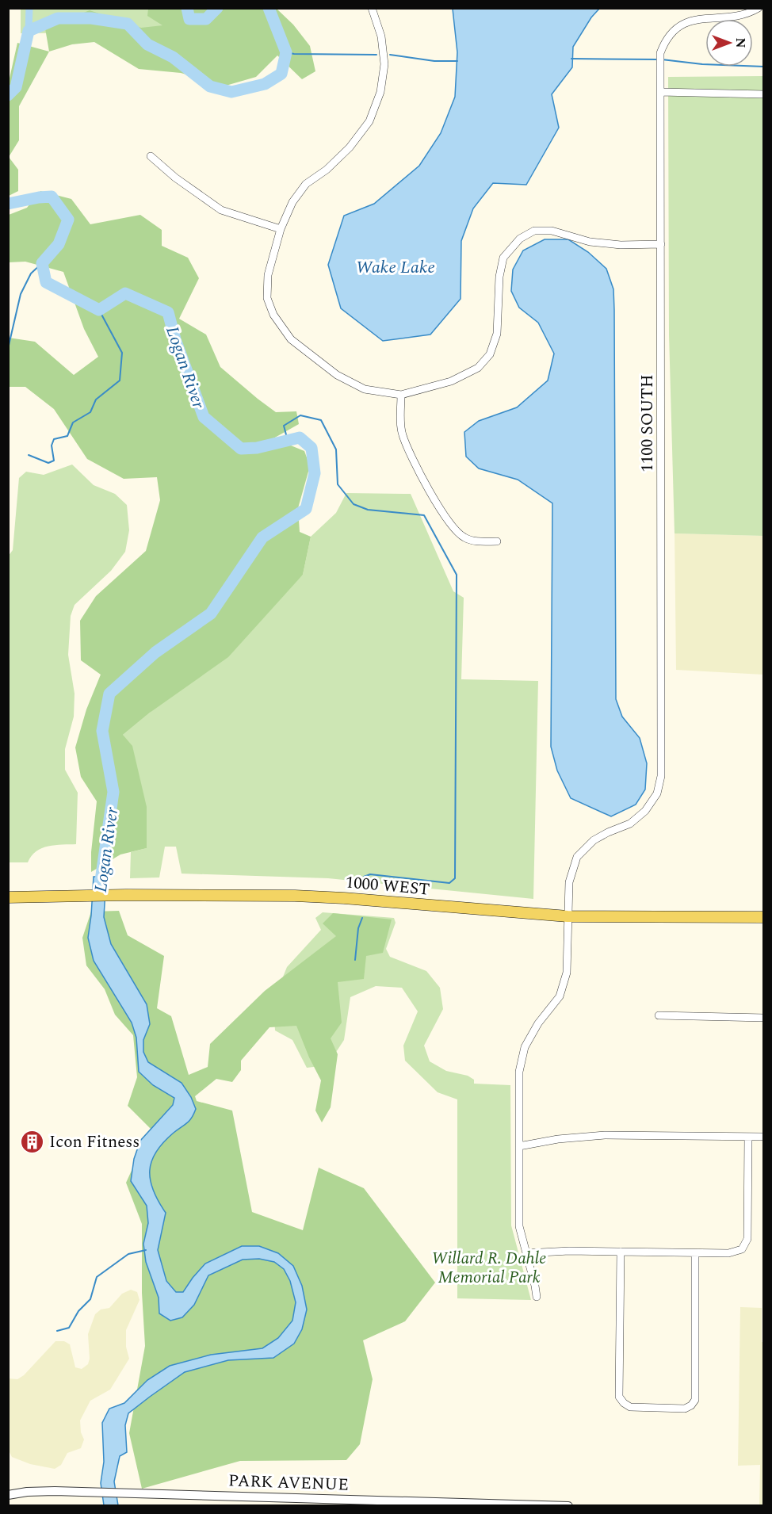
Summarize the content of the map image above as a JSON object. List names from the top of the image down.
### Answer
{
  "streets": {
    "main road": ["1000 WEST"],
    "street": ["1100 SOUTH", "PARK AVENUE"]
  },
  "crossings": [
    ["1100 SOUTH", "1000 WEST"]
  ],
  "water": ["Wake Lake", "Logan River"],
  "parks": ["Willard R. Dahle Memorial Park"],
  "places": {
    "building": ["Icon Fitness"]
  },
  "north": "right"
}
